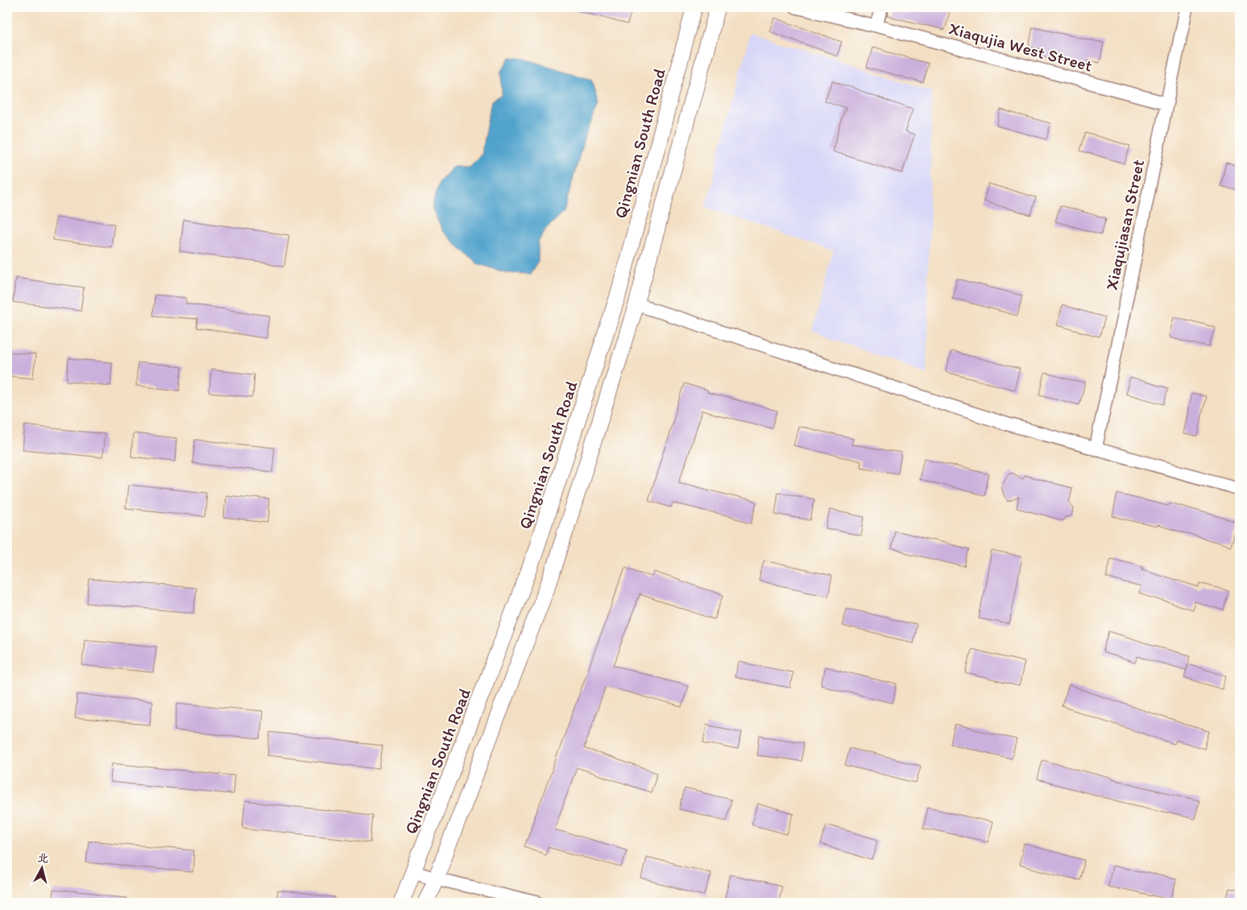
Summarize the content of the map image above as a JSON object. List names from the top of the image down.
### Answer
{
  "streets": {
    "main road": ["Qingnian South Road"],
    "street": ["Xiaqujia West Street", "Xiaqujiasan Street"]
  },
  "crossings": [
    ["Xiaqujia West Street", "Xiaqujiasan Street"]
  ],
  "north": "top"
}
